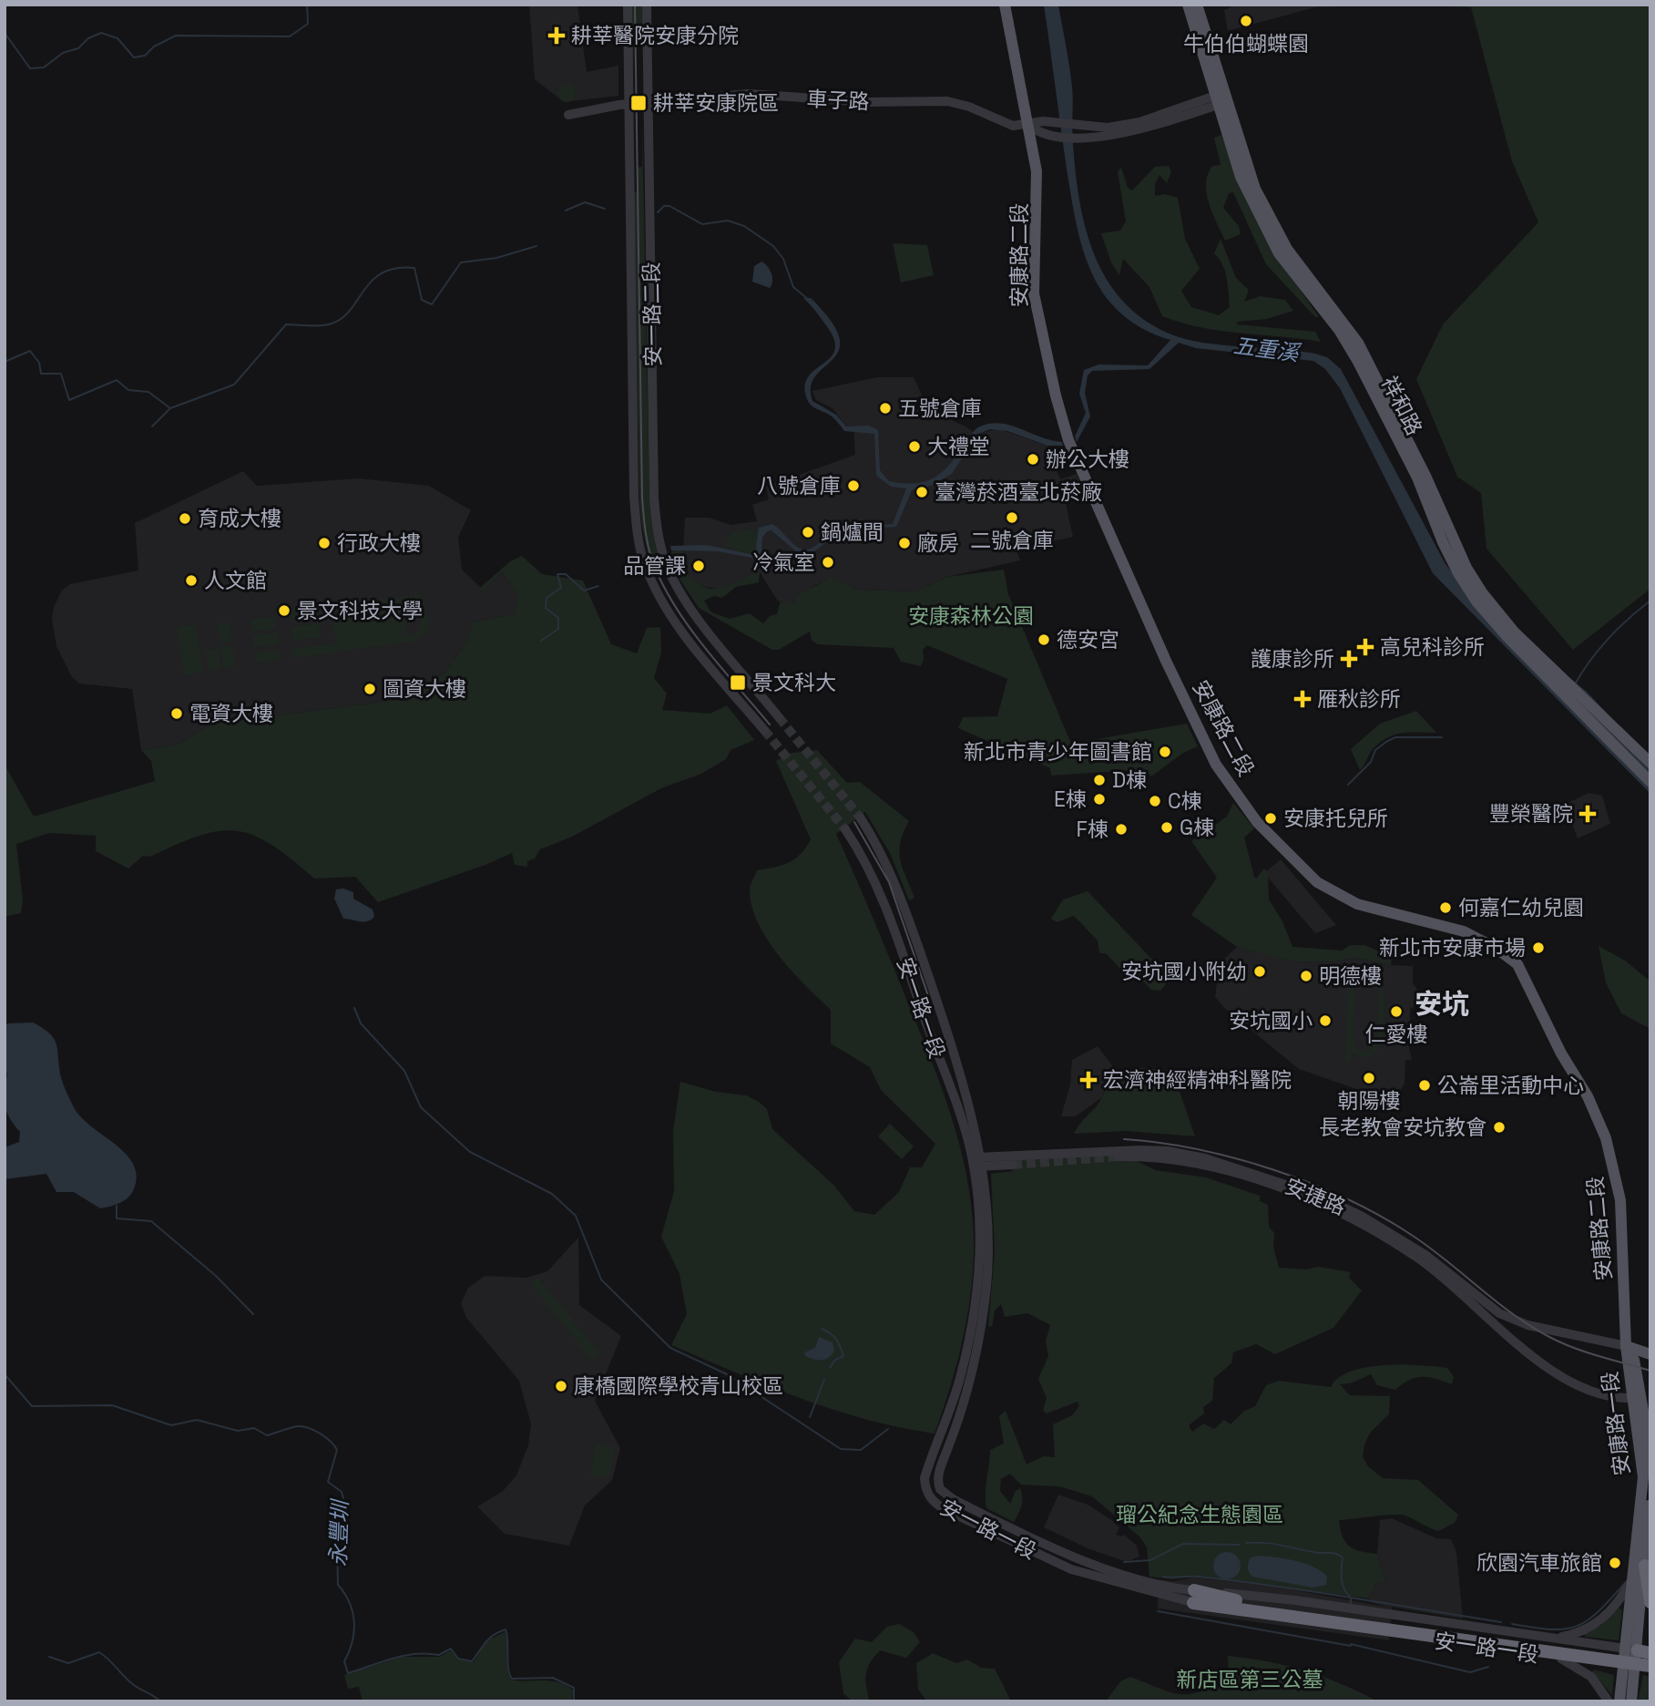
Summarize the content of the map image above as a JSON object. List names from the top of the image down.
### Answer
{
  "streets": {
    "main road": ["安康路二段", "祥和路", "安康路一段"],
    "street": [
      "車子路",
      "安一路二段",
      "安一路一段",
      "安捷路"
    ]
  },
  "crossings": [
    ["車子路", "安康路二段"],
    ["車子路", "安一路二段"],
    ["車子路", "祥和路"],
    ["安康路二段", "安捷路"],
    ["安康路二段", "安康路一段"],
    ["安一路一段", "安捷路"],
    ["安一路一段", "安康路一段"],
    ["安捷路", "安康路一段"]
  ],
  "districts": ["安坑"],
  "water": ["五重溪", "永豐圳"],
  "parks": ["安康森林公園", "瑠公紀念生態園區", "新店區第三公墓"],
  "places": {
    "other": [
      "牛伯伯蝴蝶園",
      "五號倉庫",
      "大禮堂",
      "辦公大樓",
      "八號倉庫",
      "臺灣菸酒臺北菸廠",
      "二號倉庫",
      "育成大樓",
      "鍋爐間",
      "行政大樓",
      "廠房",
      "冷氣室",
      "品管課",
      "人文館",
      "景文科技大學",
      "德安宮",
      "圖資大樓",
      "電資大樓",
      "新北市青少年圖書館",
      "D棟",
      "E棟",
      "C棟",
      "安康托兒所",
      "G棟",
      "F棟",
      "何嘉仁幼兒園",
      "新北市安康市場",
      "安坑國小附幼",
      "明德樓",
      "仁愛樓",
      "安坑國小",
      "朝陽樓",
      "公崙里活動中心",
      "長老教會安坑教會",
      "康橋國際學校青山校區",
      "欣園汽車旅館"
    ],
    "health": [
      "耕莘醫院安康分院",
      "高兒科診所",
      "護康診所",
      "雁秋診所",
      "豐榮醫院",
      "宏濟神經精神科醫院"
    ],
    "transit": ["耕莘安康院區", "景文科大"]
  }
}
